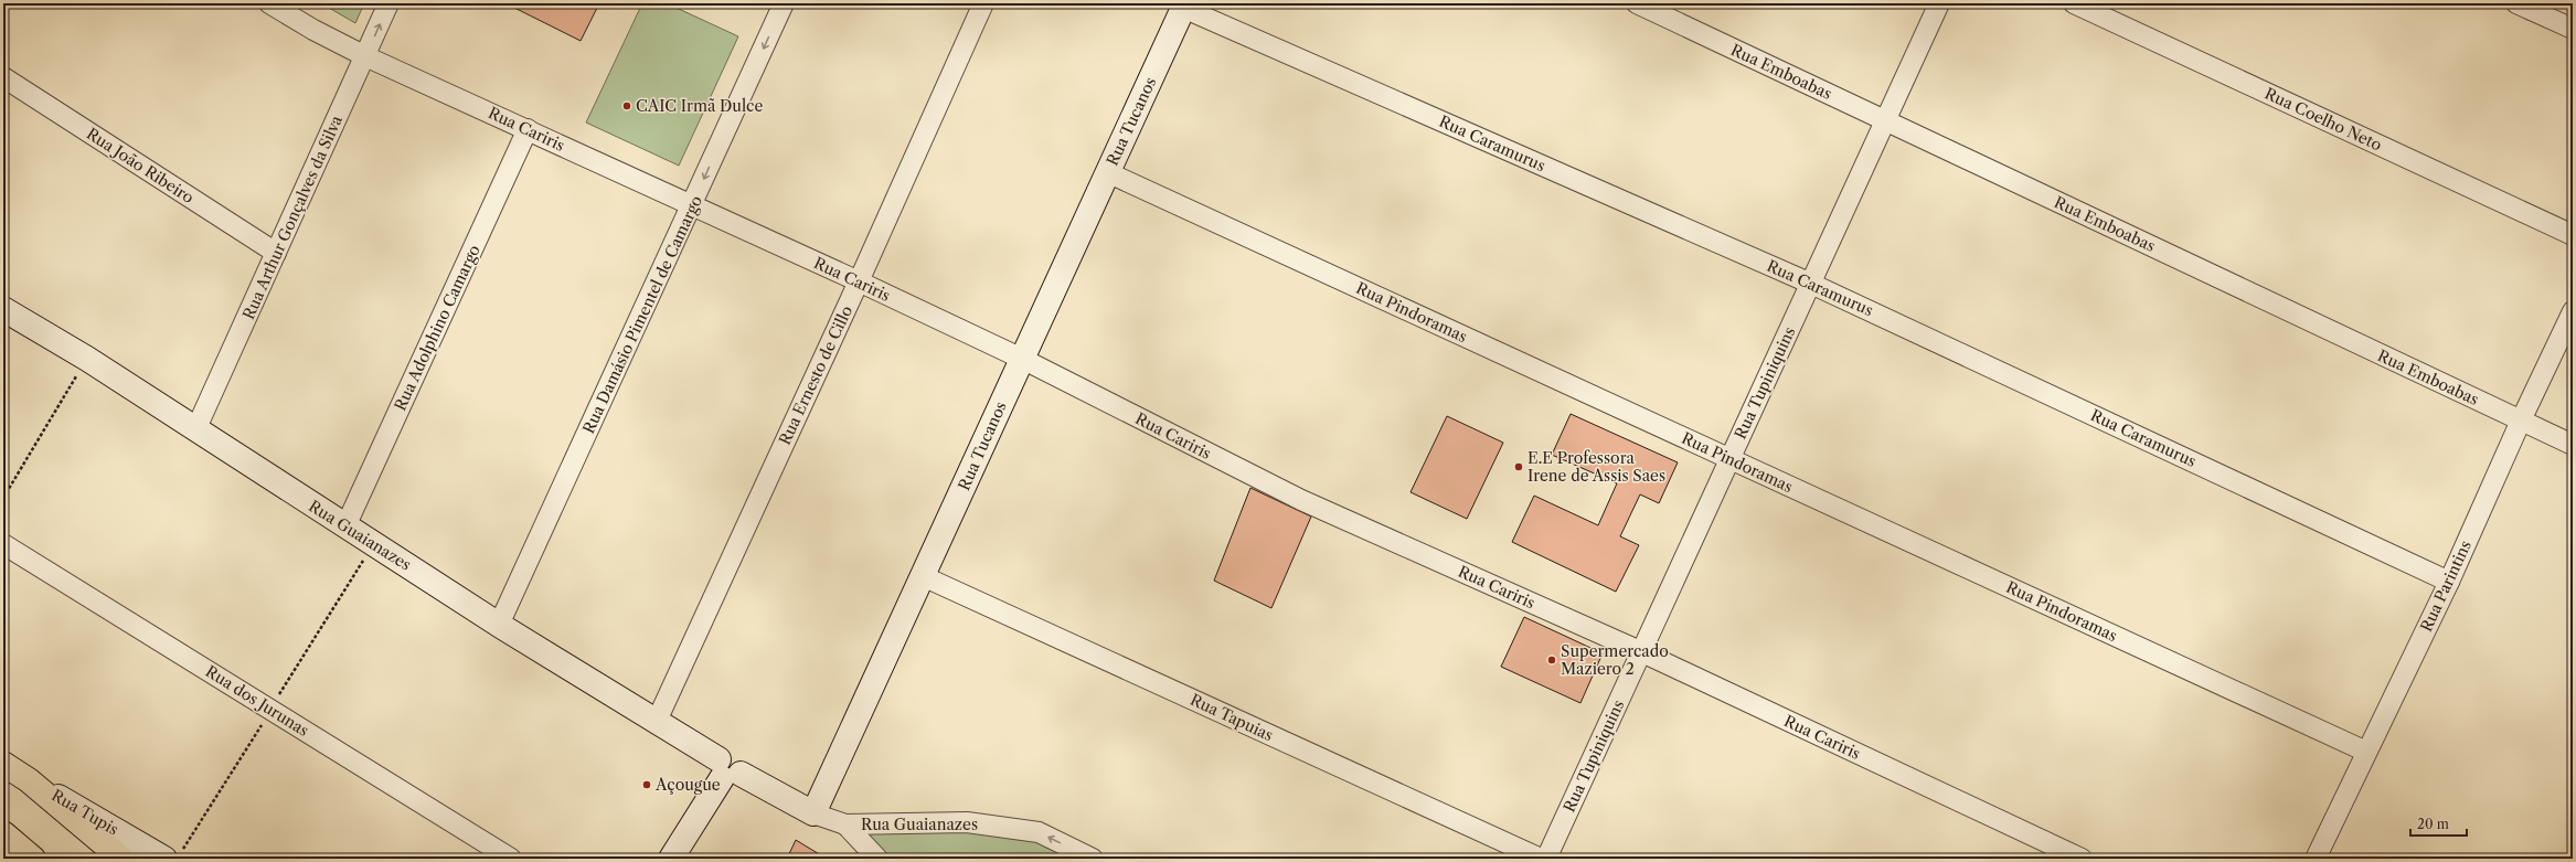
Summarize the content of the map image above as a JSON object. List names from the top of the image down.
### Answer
{
  "streets": {
    "street": [
      "Rua Emboabas",
      "Rua Coelho Neto",
      "Rua Tucanos",
      "Rua Cariris",
      "Rua Caramurus",
      "Rua João Ribeiro",
      "Rua Arthur Gonçalves da Silva",
      "Rua Pindoramas",
      "Rua Damásio Pimentel de Camargo",
      "Rua Adolphino Camargo",
      "Rua Ernesto de Cillo",
      "Rua Tupiniquins",
      "Rua Guaianazes",
      "Rua Parintins",
      "Rua dos Jurunas",
      "Rua Tapuias",
      "Rua Tupis"
    ]
  },
  "crossings": [
    ["Rua Emboabas", "Rua Tupiniquins"],
    ["Rua Emboabas", "Rua Parintins"],
    ["Rua Tucanos", "Rua Cariris"],
    ["Rua Tucanos", "Rua Caramurus"],
    ["Rua Tucanos", "Rua Pindoramas"],
    ["Rua Tucanos", "Rua Guaianazes"],
    ["Rua Tucanos", "Rua Tapuias"],
    ["Rua Cariris", "Rua Arthur Gonçalves da Silva"],
    ["Rua Cariris", "Rua Damásio Pimentel de Camargo"],
    ["Rua Cariris", "Rua Adolphino Camargo"],
    ["Rua Cariris", "Rua Ernesto de Cillo"],
    ["Rua Cariris", "Rua Tupiniquins"],
    ["Rua Caramurus", "Rua Tupiniquins"],
    ["Rua Caramurus", "Rua Parintins"],
    ["Rua João Ribeiro", "Rua Arthur Gonçalves da Silva"],
    ["Rua Arthur Gonçalves da Silva", "Rua Guaianazes"],
    ["Rua Pindoramas", "Rua Tupiniquins"],
    ["Rua Pindoramas", "Rua Parintins"],
    ["Rua Damásio Pimentel de Camargo", "Rua Guaianazes"],
    ["Rua Adolphino Camargo", "Rua Guaianazes"],
    ["Rua Ernesto de Cillo", "Rua Guaianazes"]
  ],
  "places": [
    "CAIC Irmã Dulce",
    "E.E Professora Irene de Assis Saes",
    "Supermercado Maziero 2",
    "Açougue"
  ],
  "scale_bar": "20 m"
}
